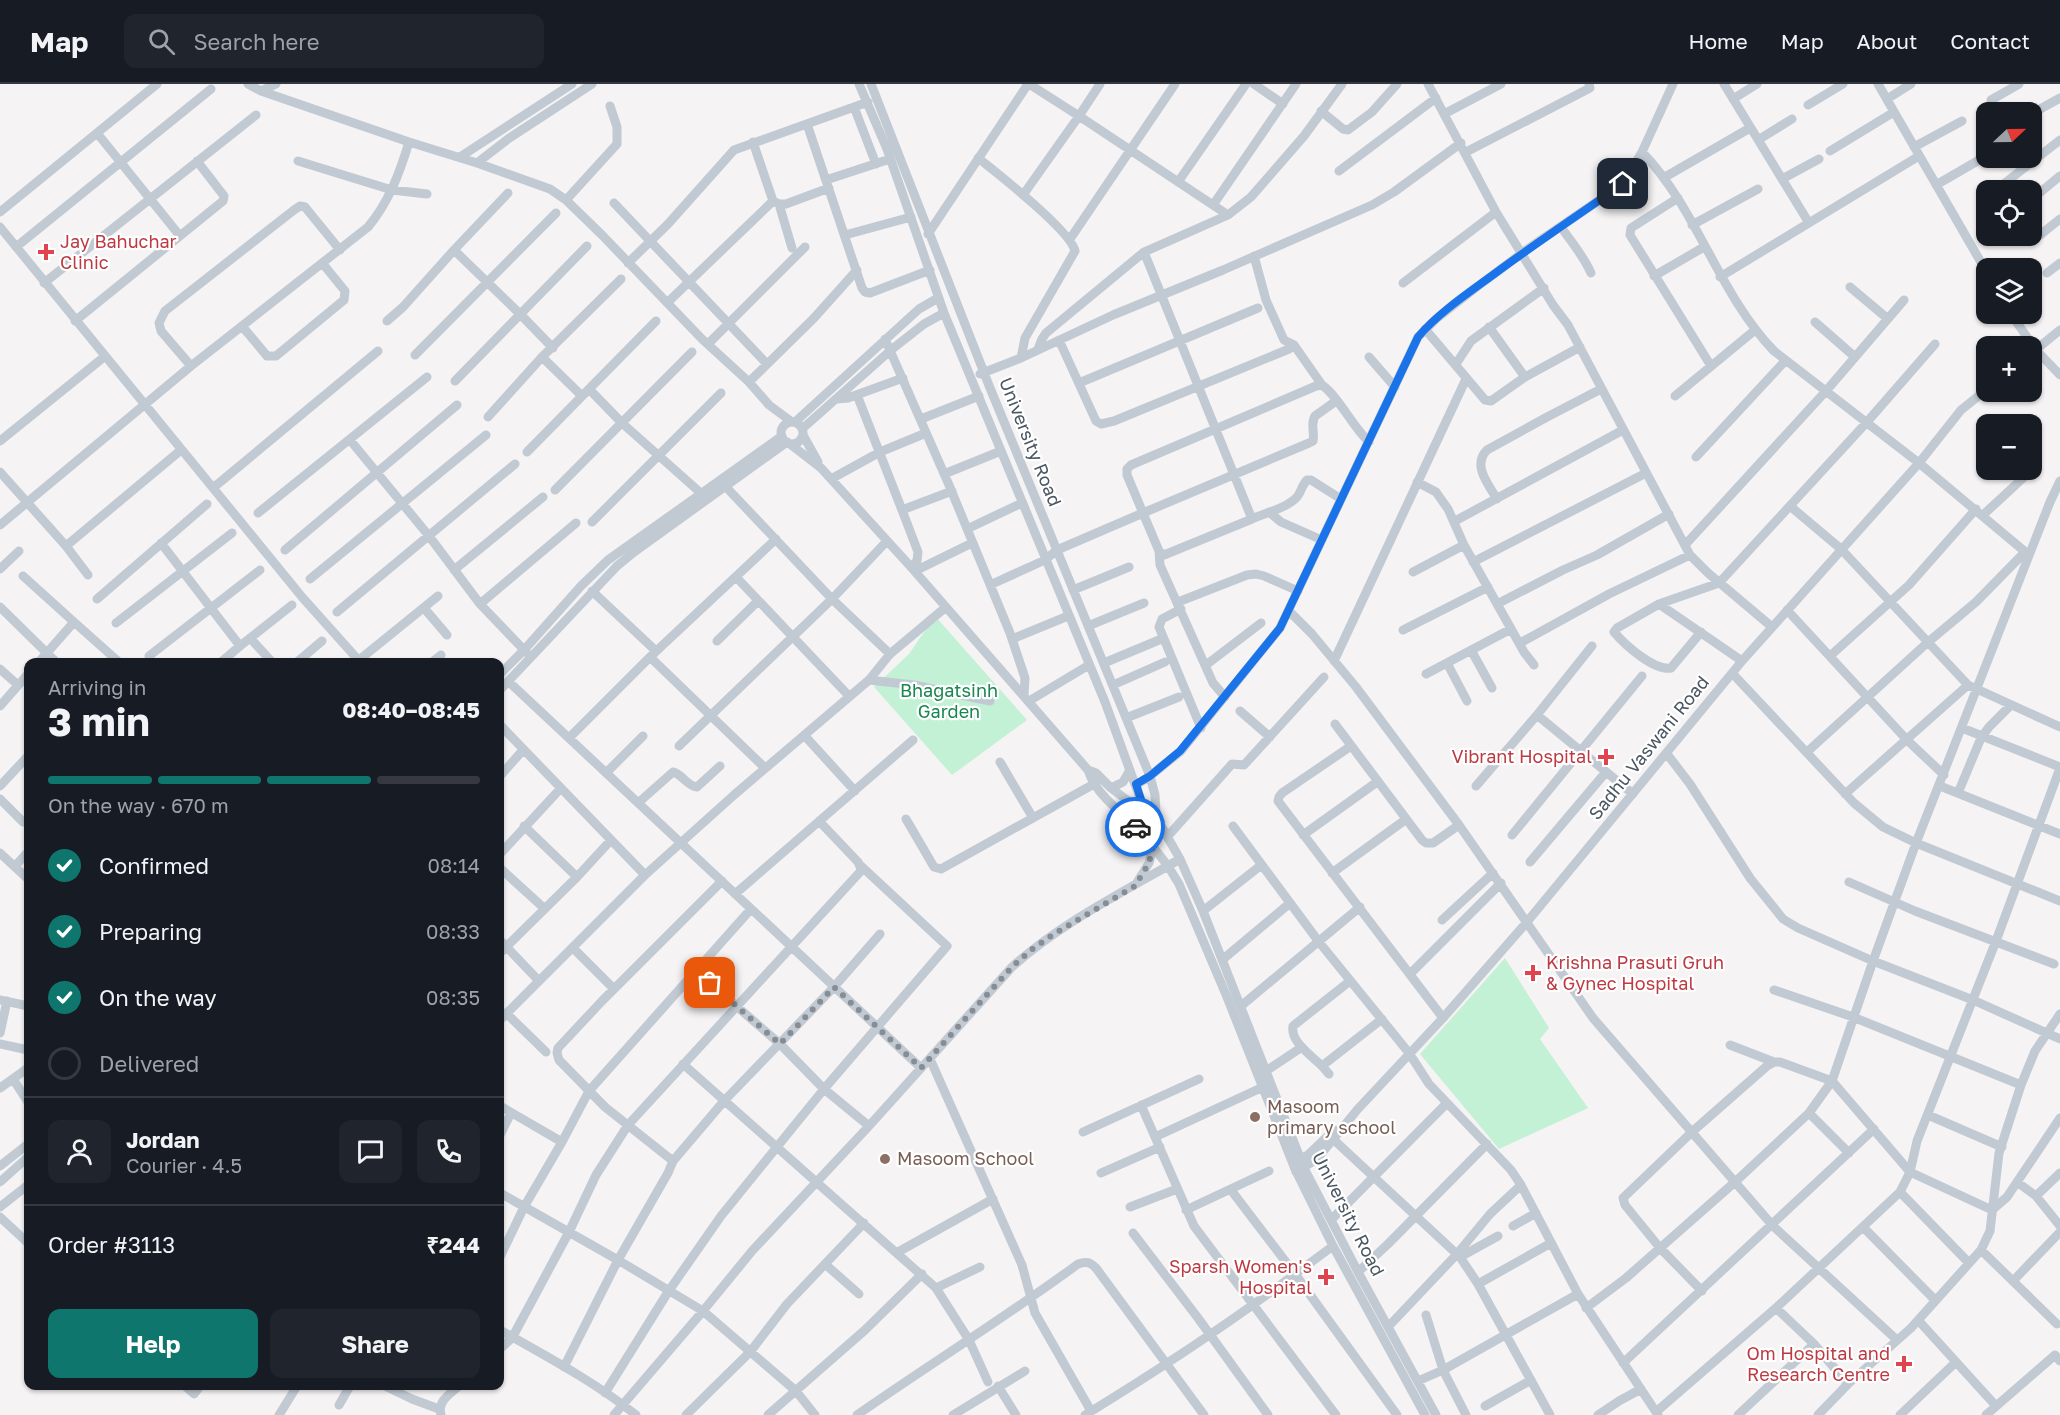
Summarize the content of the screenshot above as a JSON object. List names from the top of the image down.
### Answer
{
  "streets": {
    "street": ["University Road", "Sadhu Vaswani Road"]
  },
  "parks": ["Bhagatsinh Garden"],
  "places": {
    "health": [
      "Jay Bahuchar Clinic",
      "Vibrant Hospital",
      "Krishna Prasuti Gruh & Gynec Hospital",
      "Sparsh Women's Hospital",
      "Om Hospital and Research Centre"
    ],
    "other": ["Masoom primary school", "Masoom School"]
  },
  "north": "right",
  "page": {
    "header": "Map",
    "search": "Search here",
    "nav": [
      "Home",
      "Map",
      "About",
      "Contact"
    ],
    "map_buttons": ["+", "−"],
    "heading": ["3 min", "Arriving in", "08:40–08:45"],
    "panel": [
      "Jordan",
      "Courier · 4.5",
      "Order #3113",
      "₹244"
    ],
    "bar": "On the way · 670 m",
    "list": [
      ["Confirmed", "08:14"],
      ["Preparing", "08:33"],
      ["On the way", "08:35"],
      "Delivered"
    ],
    "buttons": ["Help", "Share"]
  }
}
